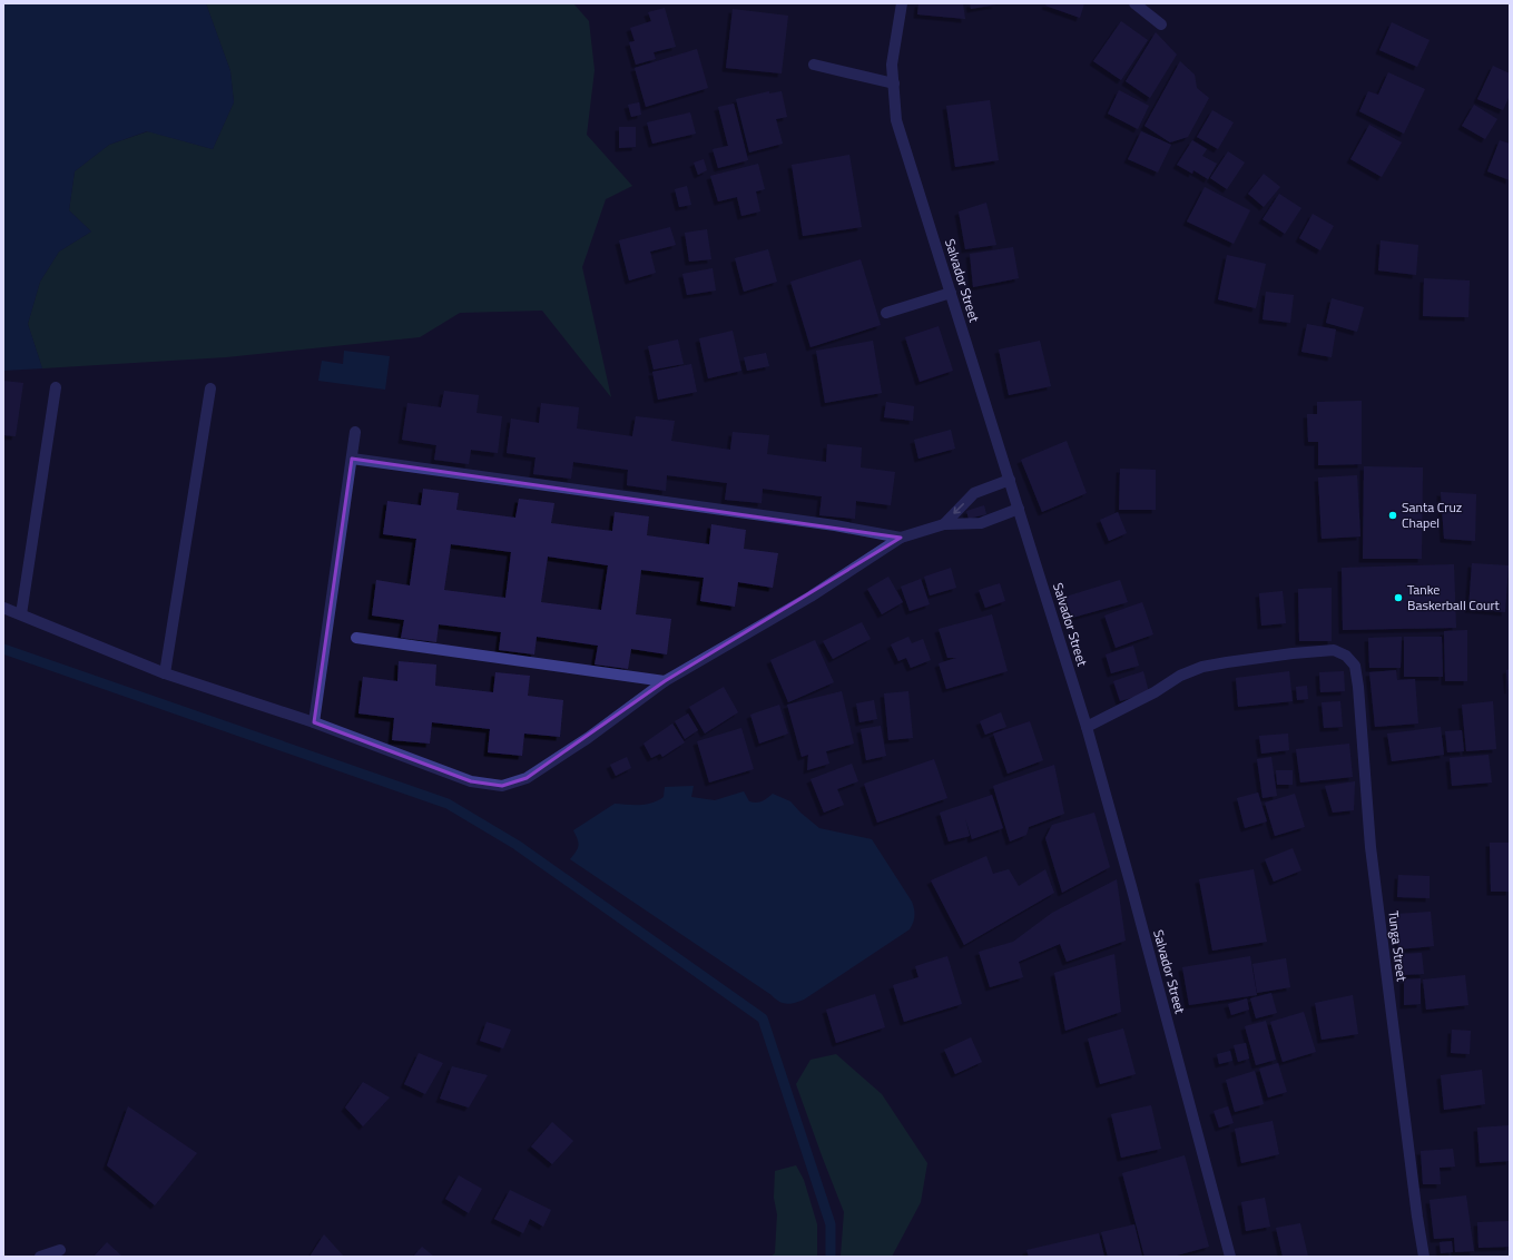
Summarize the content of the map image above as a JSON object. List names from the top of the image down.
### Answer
{
  "streets": {
    "street": ["Salvador Street", "Tunga Street"]
  },
  "crossings": [
    ["Salvador Street", "Tunga Street"]
  ],
  "places": ["Santa Cruz Chapel", "Tanke Baskerball Court"]
}
